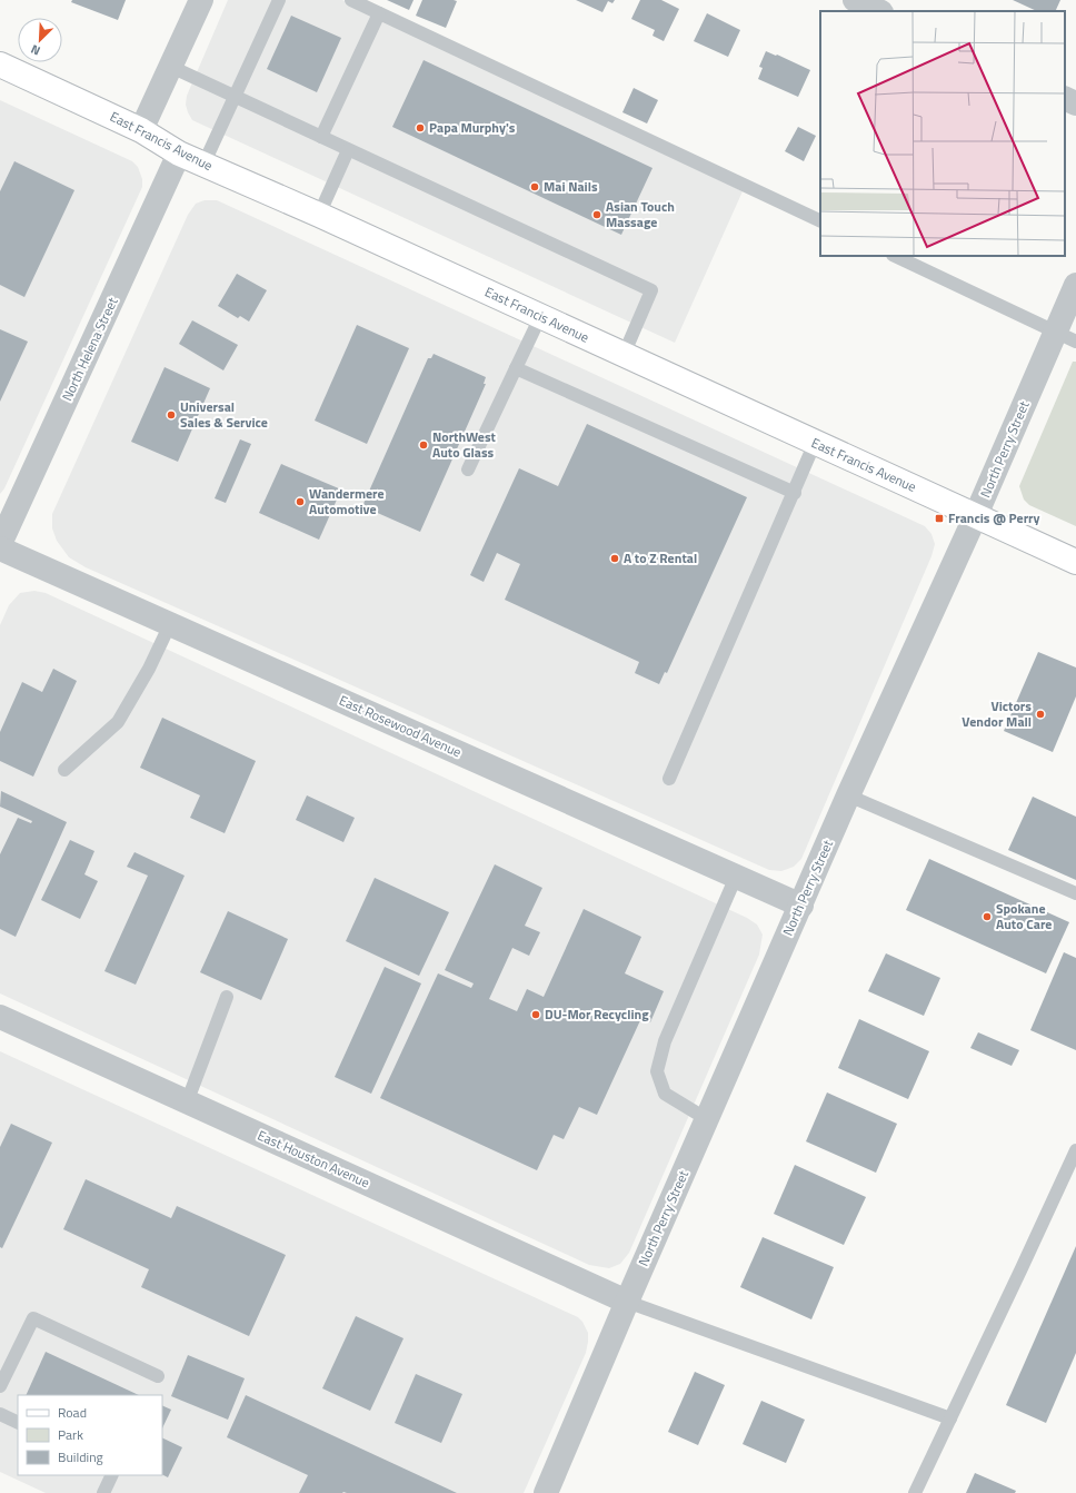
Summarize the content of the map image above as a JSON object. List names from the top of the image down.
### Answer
{
  "streets": {
    "main road": ["East Francis Avenue"],
    "street": [
      "North Helena Street",
      "North Perry Street",
      "East Rosewood Avenue",
      "East Houston Avenue"
    ]
  },
  "crossings": [
    ["East Francis Avenue", "North Helena Street"],
    ["East Francis Avenue", "North Perry Street"],
    ["North Perry Street", "East Rosewood Avenue"],
    ["North Perry Street", "East Houston Avenue"]
  ],
  "places": {
    "other": [
      "Papa Murphy's",
      "Mai Nails",
      "Asian Touch Massage",
      "Universal Sales & Service",
      "NorthWest Auto Glass",
      "Wandermere Automotive",
      "A to Z Rental",
      "Victors Vendor Mall",
      "Spokane Auto Care",
      "DU-Mor Recycling"
    ],
    "transit": ["Francis @ Perry"]
  },
  "legend": ["Road", "Park", "Building"],
  "north": "bottom left"
}
